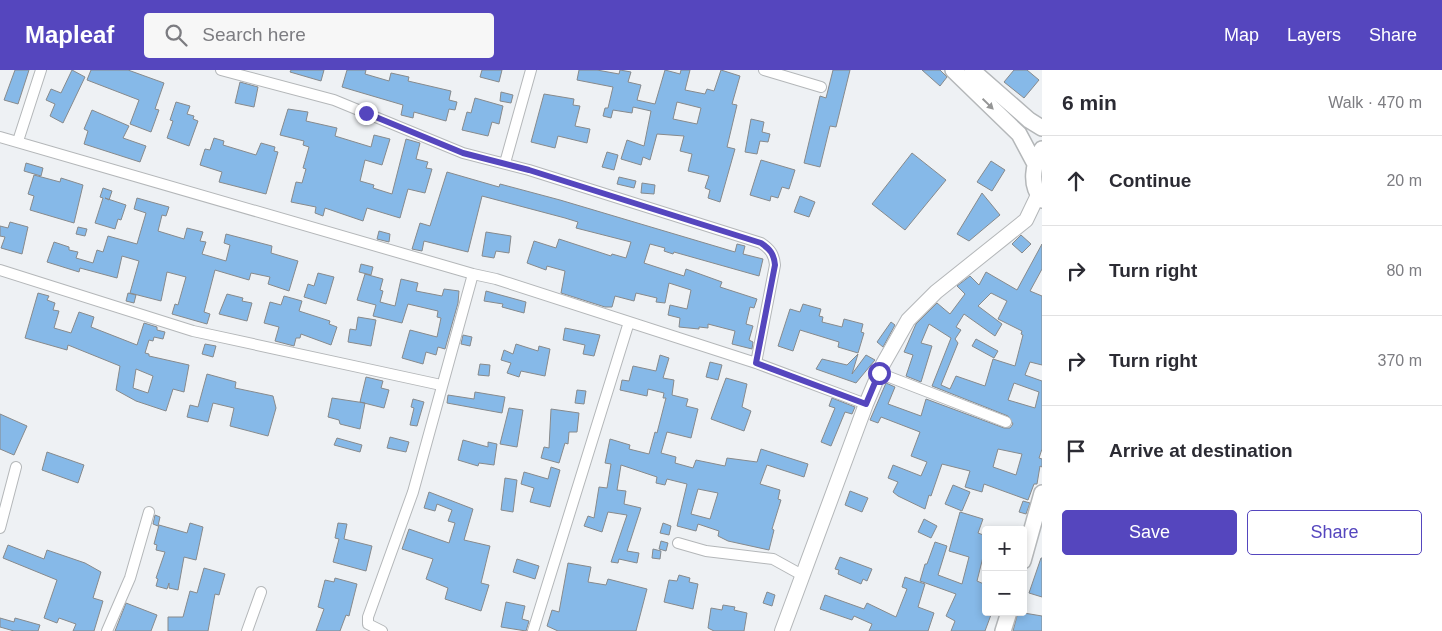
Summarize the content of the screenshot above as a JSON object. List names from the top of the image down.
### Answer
{
  "page": {
    "header": "Mapleaf",
    "search": "Search here",
    "nav": ["Map", "Layers", "Share"],
    "heading": ["6 min", "Walk · 470 m"],
    "list": [
      ["Continue", "20 m"],
      ["Turn right", "80 m"],
      ["Turn right", "370 m"],
      "Arrive at destination"
    ],
    "buttons": ["Save", "Share"],
    "map_buttons": ["+", "−"]
  }
}
